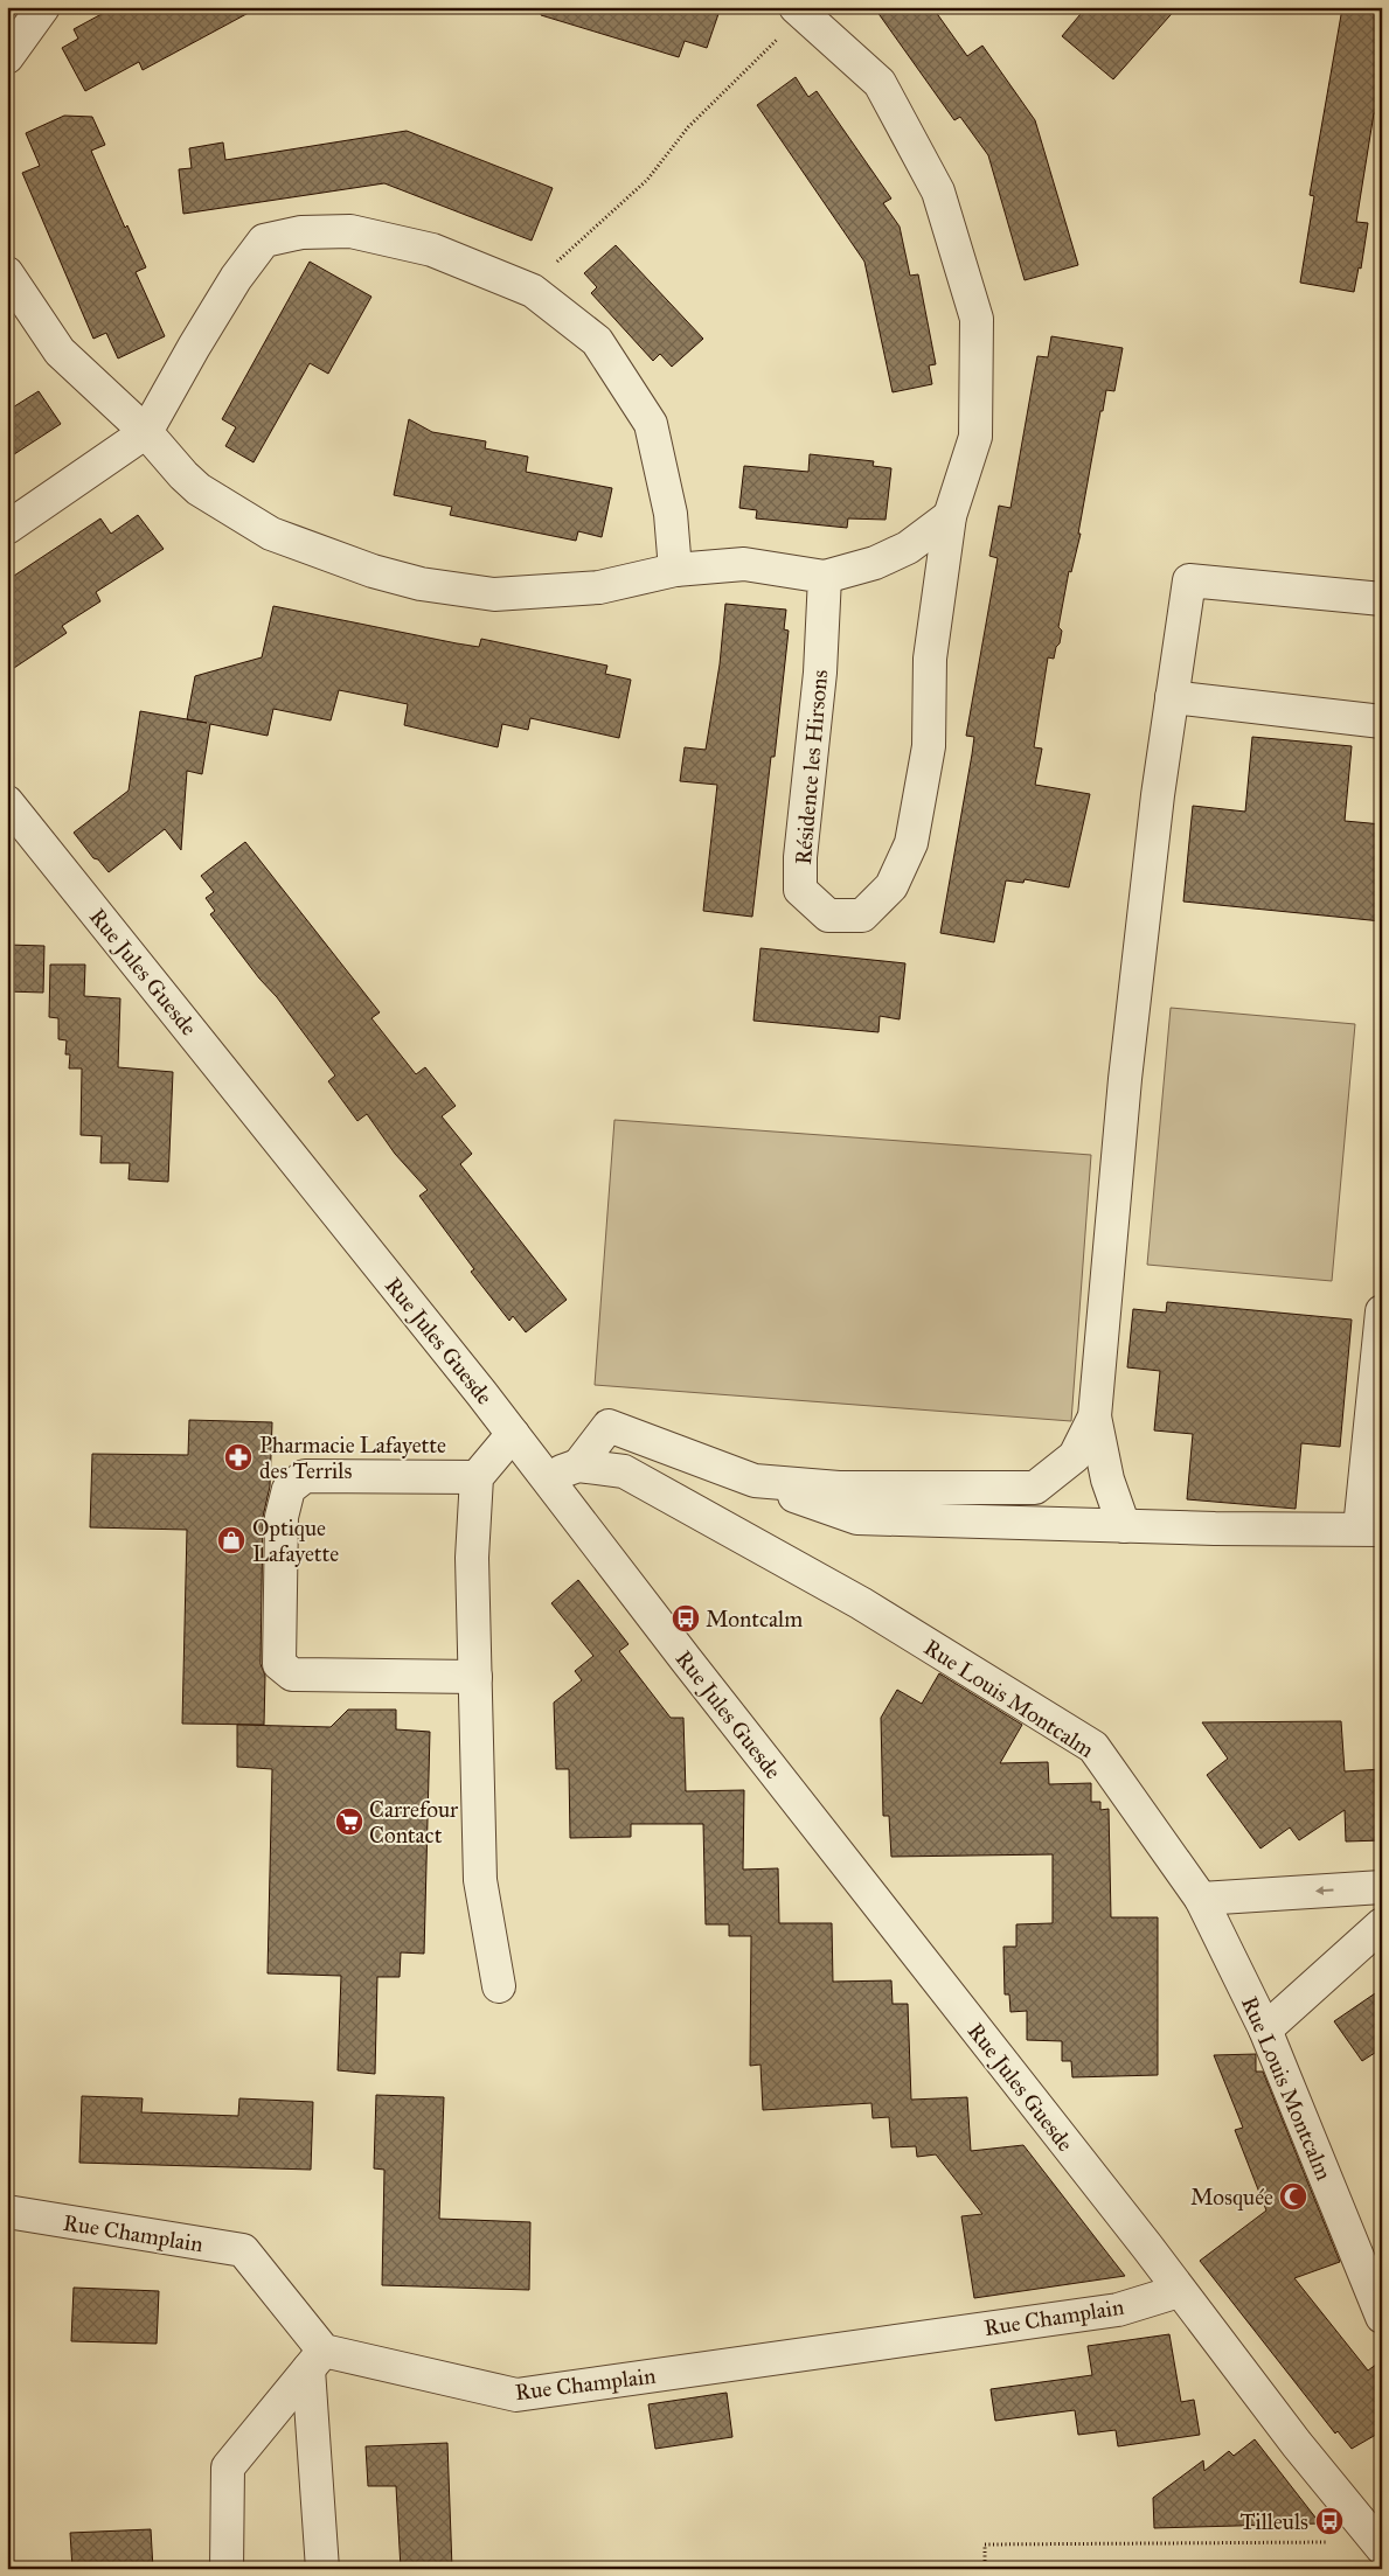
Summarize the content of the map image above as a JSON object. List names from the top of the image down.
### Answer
{
  "streets": {
    "street": [
      "Résidence les Hirsons",
      "Rue Jules Guesde",
      "Rue Louis Montcalm",
      "Rue Champlain"
    ]
  },
  "crossings": [
    ["Rue Jules Guesde", "Rue Louis Montcalm"],
    ["Rue Jules Guesde", "Rue Champlain"]
  ],
  "places": {
    "pharmacy": ["Pharmacie Lafayette des Terrils"],
    "shop": ["Optique Lafayette"],
    "bus stop": ["Montcalm", "Tilleuls"],
    "supermarket": ["Carrefour Contact"],
    "mosque": ["Mosquée"]
  }
}
